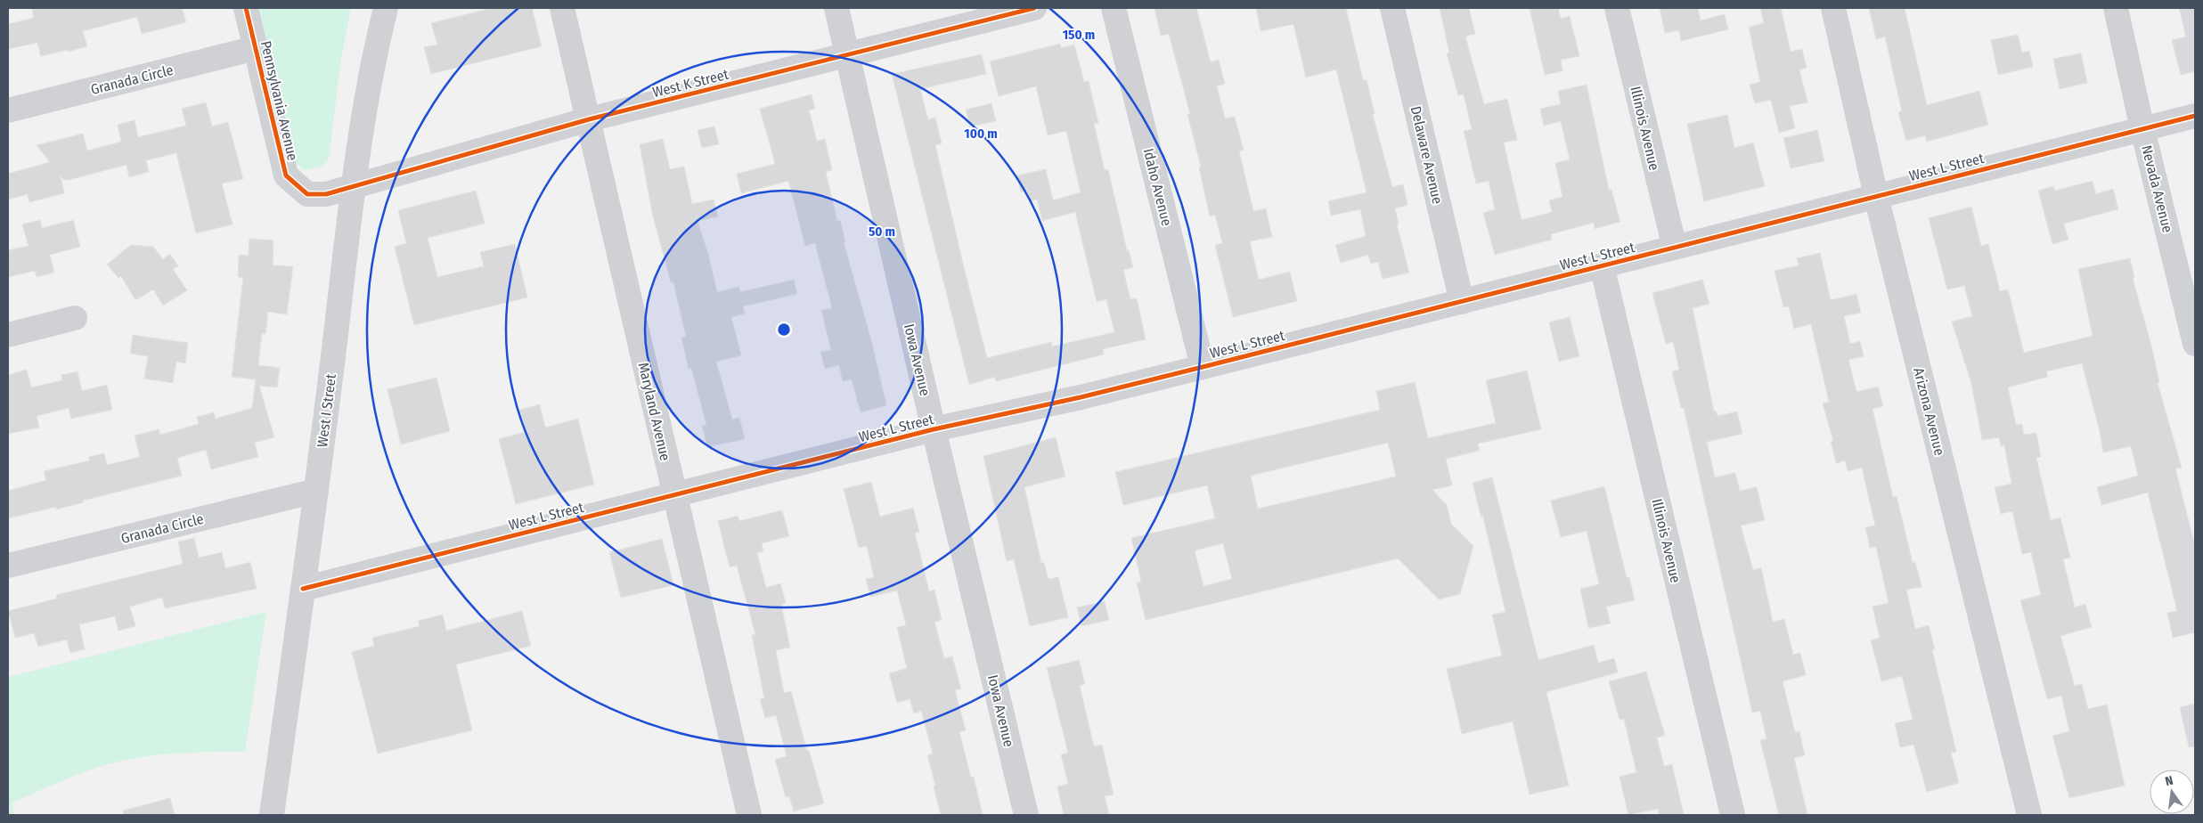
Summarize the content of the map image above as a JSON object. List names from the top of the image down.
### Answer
{
  "streets": {
    "street": [
      "Granada Circle",
      "West K Street",
      "Pennsylvania Avenue",
      "Illinois Avenue",
      "Delaware Avenue",
      "West L Street",
      "Idaho Avenue",
      "Nevada Avenue",
      "Iowa Avenue",
      "West I Street",
      "Maryland Avenue",
      "Arizona Avenue"
    ]
  },
  "crossings": [
    ["Granada Circle", "Pennsylvania Avenue"],
    ["Granada Circle", "West I Street"],
    ["West K Street", "Pennsylvania Avenue"],
    ["West K Street", "Iowa Avenue"],
    ["West K Street", "West I Street"],
    ["West K Street", "Maryland Avenue"],
    ["Pennsylvania Avenue", "West I Street"],
    ["Illinois Avenue", "West L Street"],
    ["Delaware Avenue", "West L Street"],
    ["West L Street", "Idaho Avenue"],
    ["West L Street", "Nevada Avenue"],
    ["West L Street", "Iowa Avenue"],
    ["West L Street", "West I Street"],
    ["West L Street", "Maryland Avenue"],
    ["West L Street", "Arizona Avenue"]
  ],
  "north": "top",
  "rings": ["150 m", "100 m", "50 m"]
}
